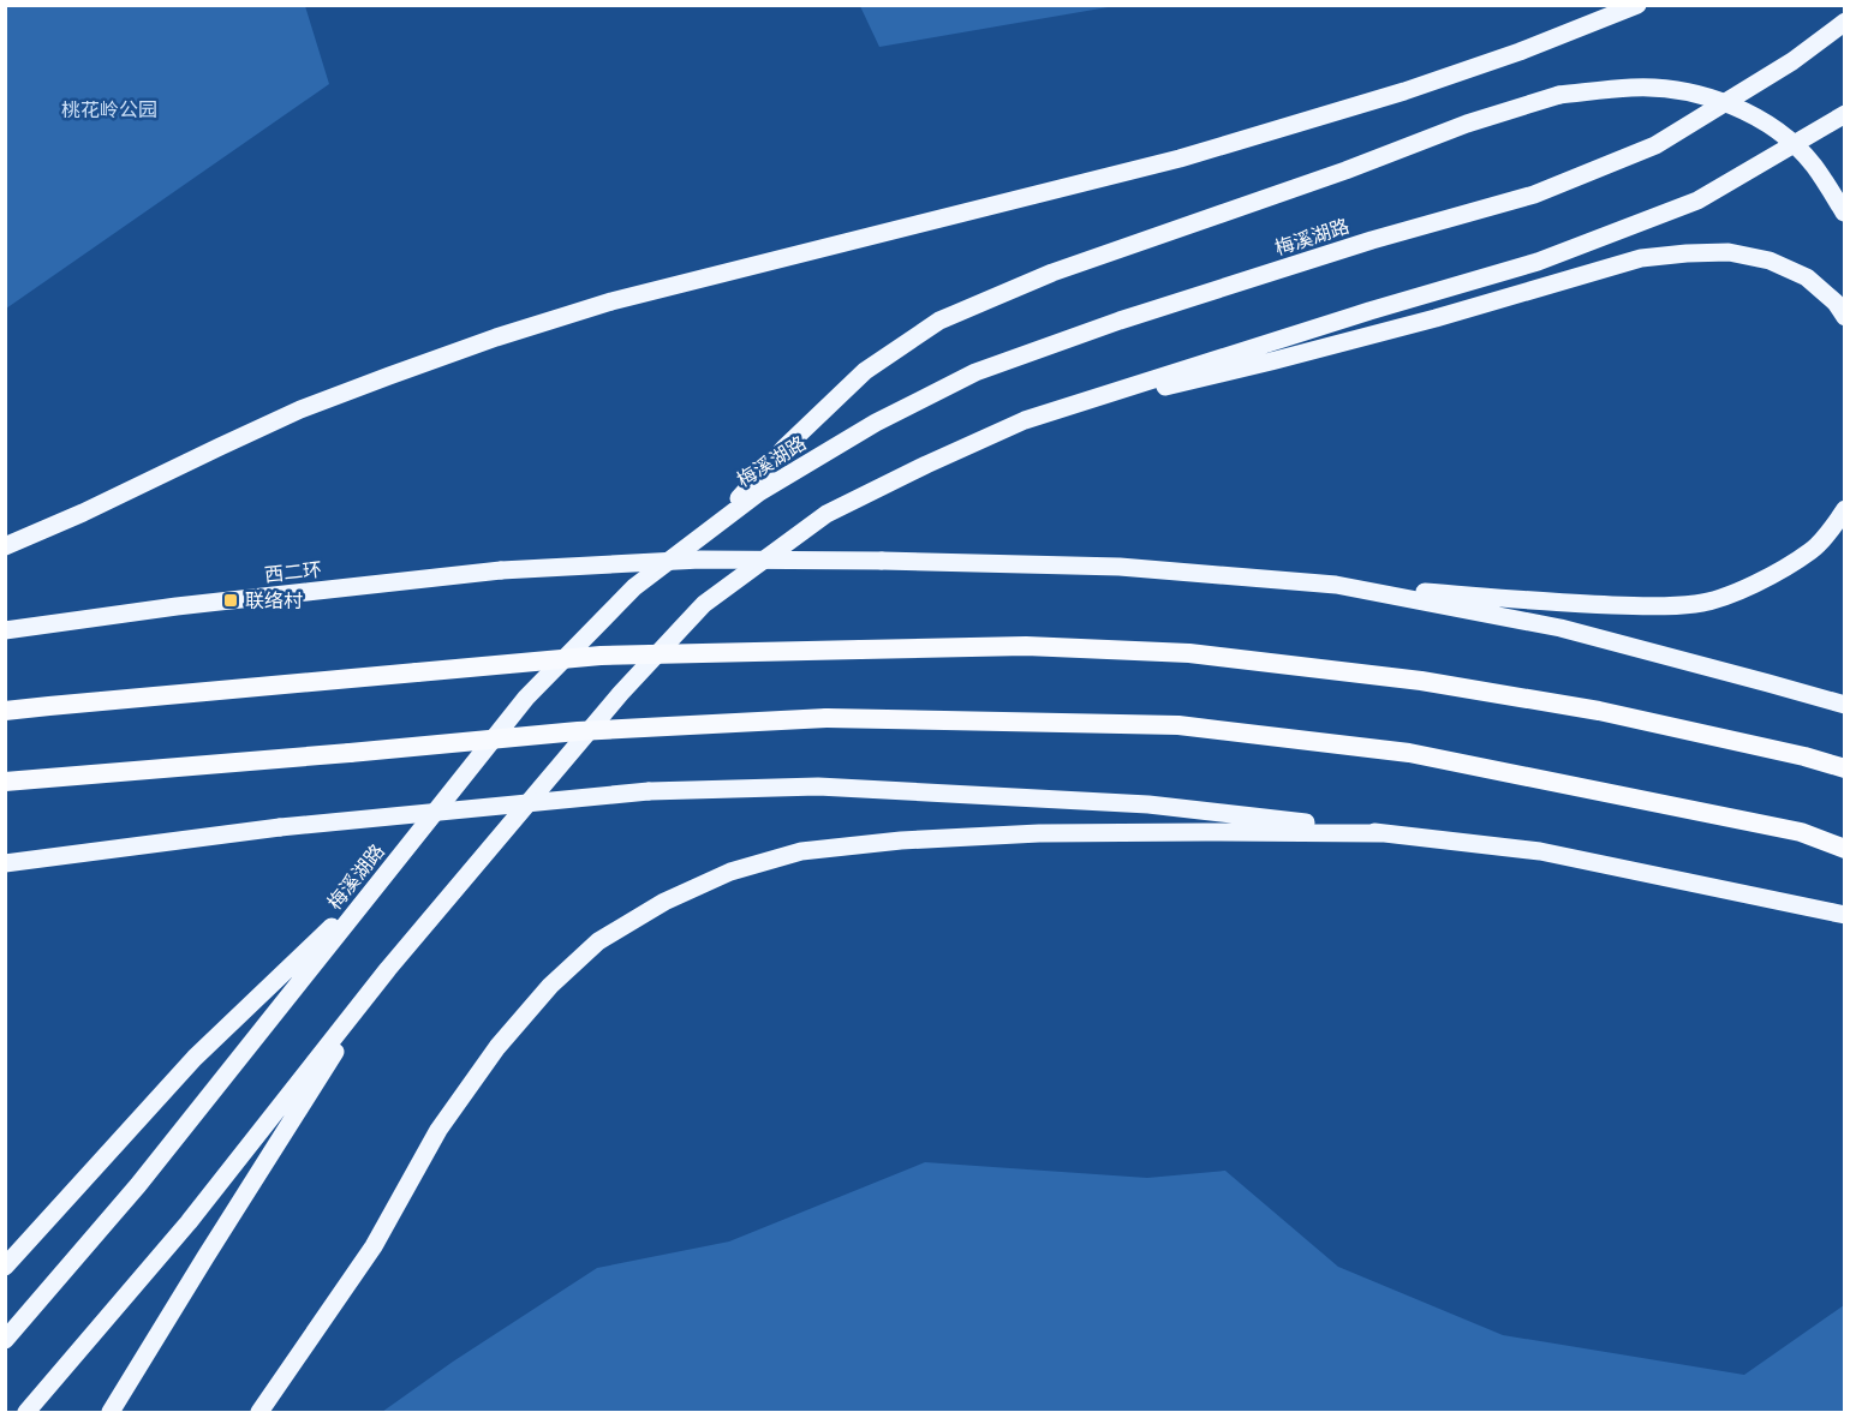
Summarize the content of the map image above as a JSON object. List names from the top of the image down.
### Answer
{
  "streets": {
    "main road": ["梅溪湖路", "西二环"]
  },
  "parks": ["桃花岭公园"],
  "places": {
    "transit": ["联络村"]
  }
}
